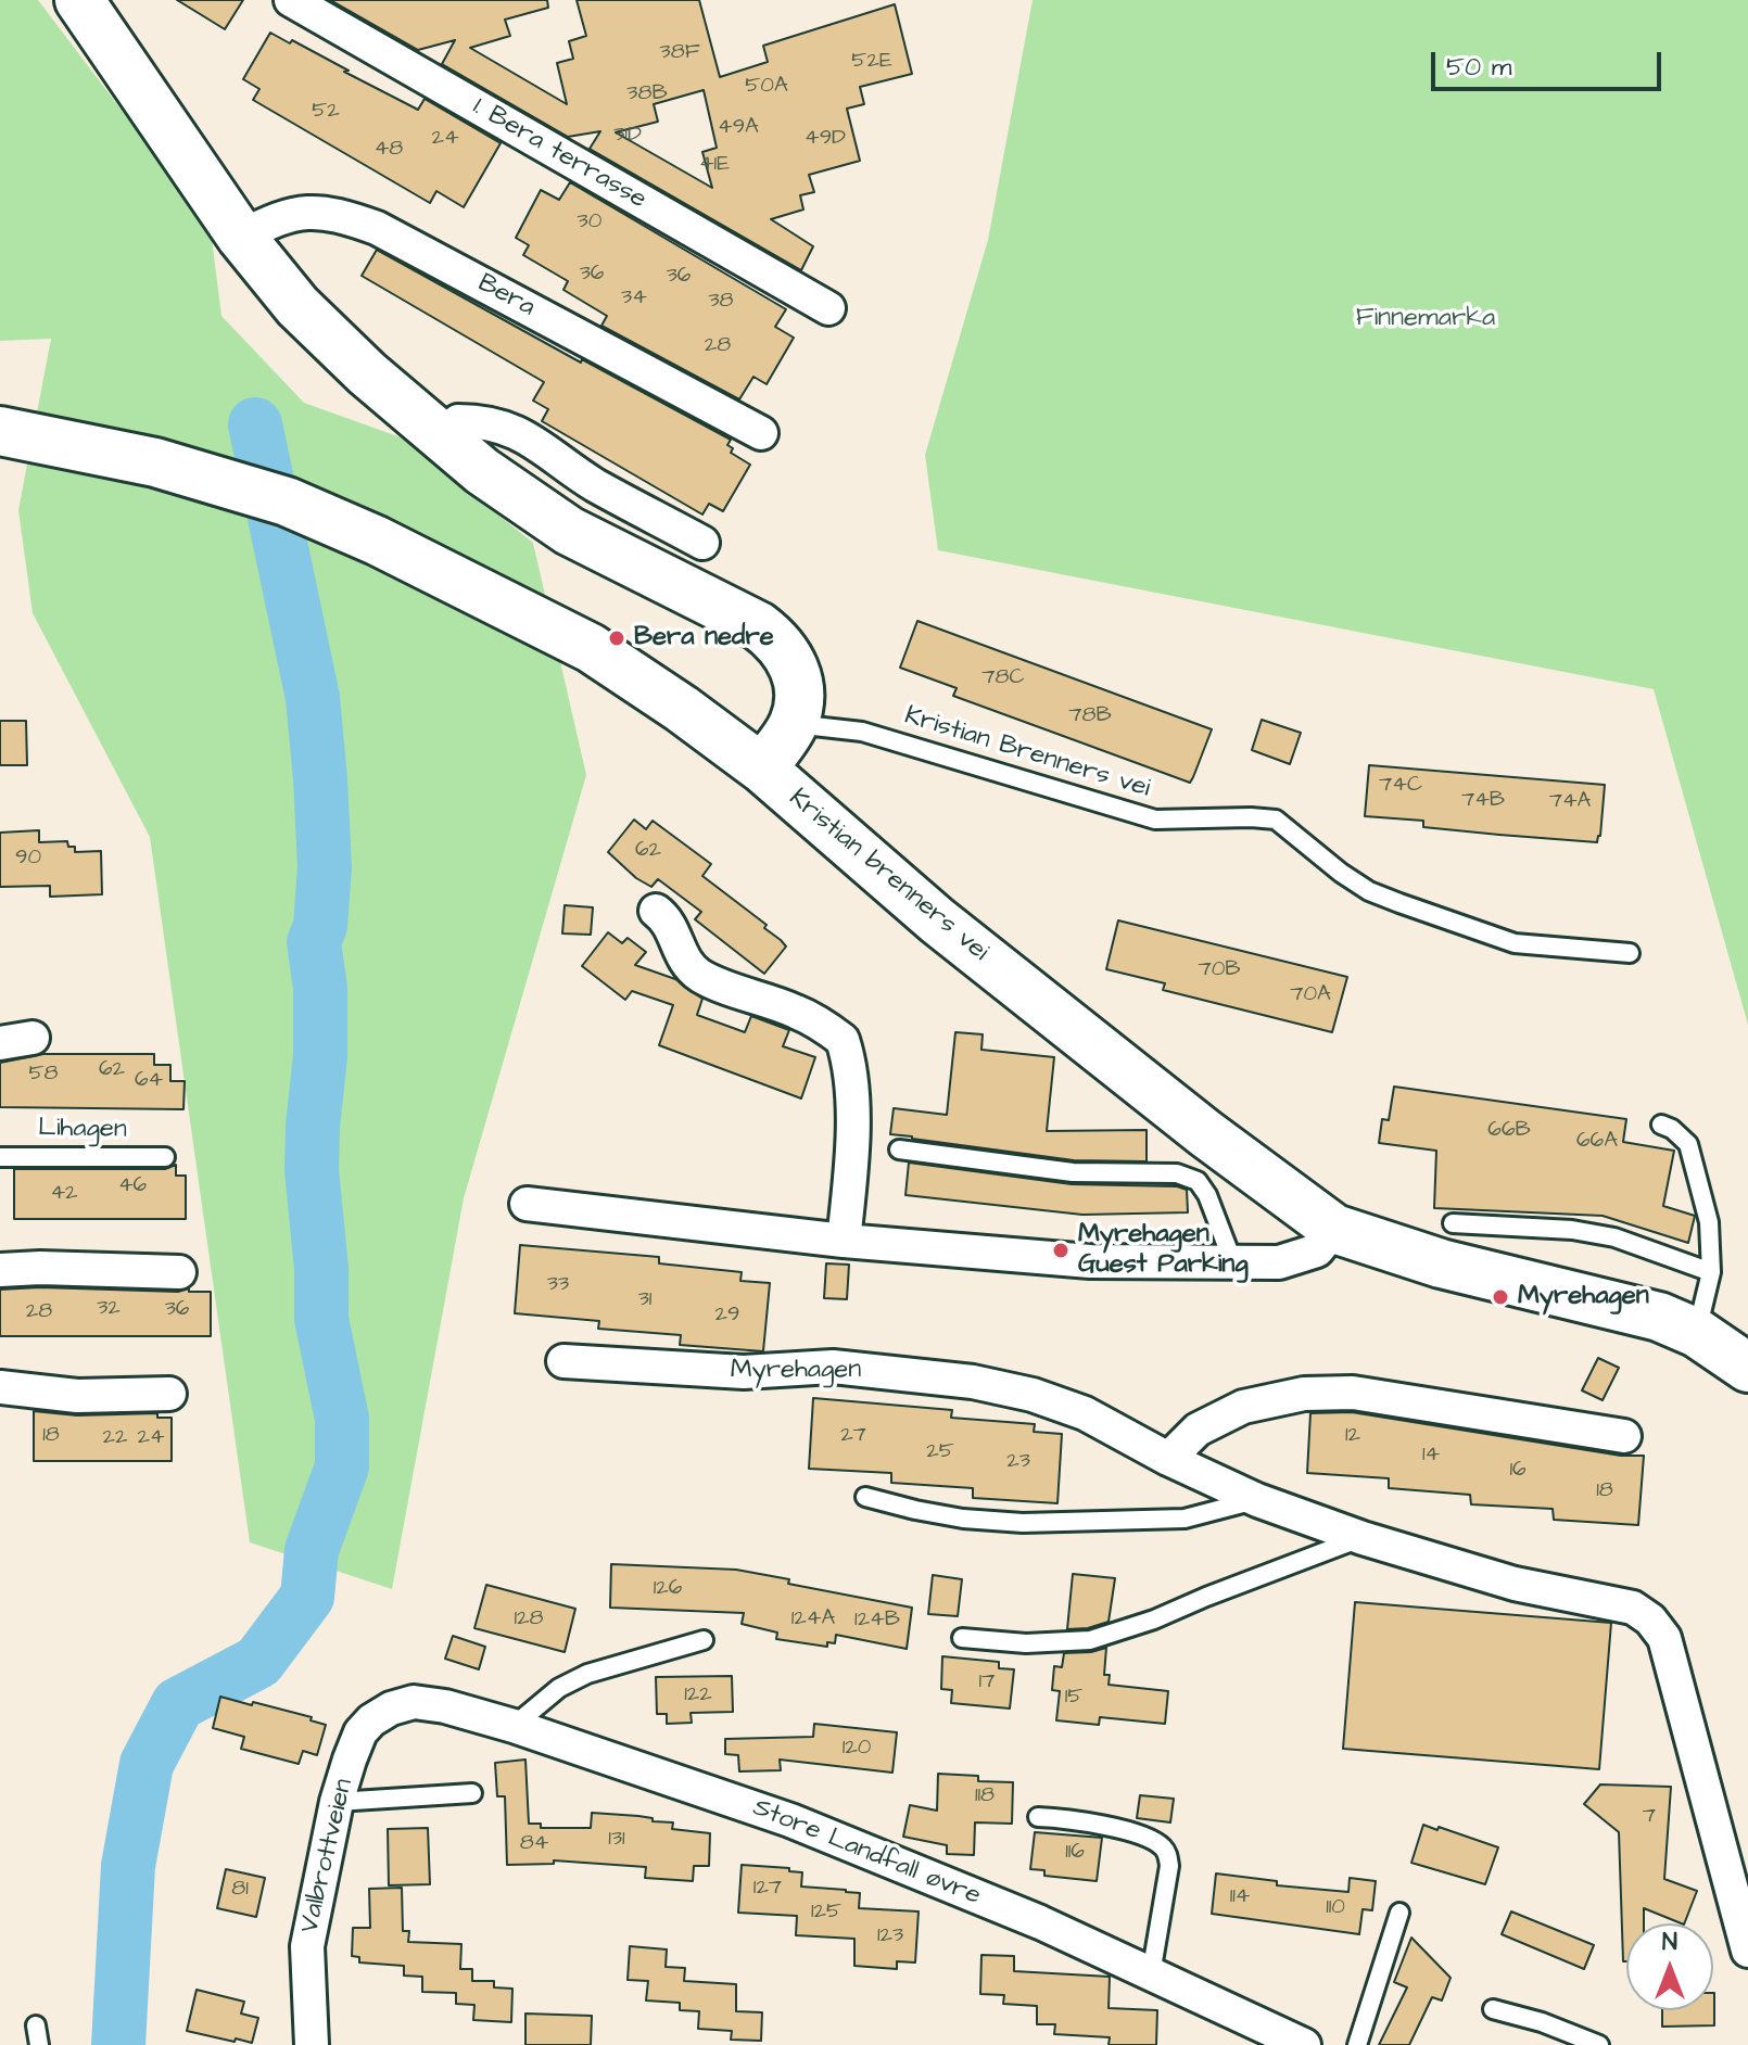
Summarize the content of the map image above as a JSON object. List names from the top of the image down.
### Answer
{
  "streets": {
    "main road": ["Kristian brenners vei"],
    "street": [
      "1. Bera terrasse",
      "Bera",
      "Myrehagen",
      "Store Landfall øvre",
      "Valbrottveien"
    ],
    "lane": ["Kristian Brenners vei", "Lihagen"]
  },
  "crossings": [
    ["Store Landfall øvre", "Valbrottveien"]
  ],
  "parks": ["Finnemarka"],
  "places": ["Bera nedre", "Myrehagen Guest Parking", "Myrehagen"],
  "house_numbers": [
    "38F",
    "52E",
    "50A",
    "38B",
    "52",
    "49A",
    "31D",
    "24",
    "49D",
    "48",
    "41E",
    "30",
    "36",
    "36",
    "34",
    "38",
    "28",
    "78C",
    "78B",
    "74C",
    "74B",
    "74A",
    "62",
    "90",
    "70B",
    "70A",
    "62",
    "58",
    "64",
    "66B",
    "66A",
    "46",
    "42",
    "33",
    "31",
    "32",
    "36",
    "28",
    "29",
    "18",
    "27",
    "12",
    "22",
    "24",
    "25",
    "14",
    "23",
    "16",
    "18",
    "126",
    "128",
    "124A",
    "124B",
    "17",
    "122",
    "15",
    "120",
    "118",
    "7",
    "131",
    "84",
    "116",
    "127",
    "81",
    "114",
    "110",
    "125",
    "123"
  ],
  "scale_bar": "50 m",
  "north": "top"
}
